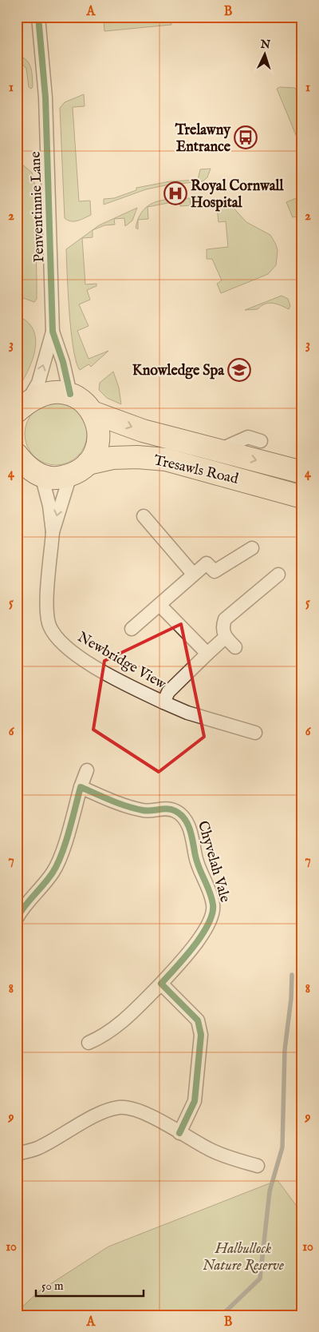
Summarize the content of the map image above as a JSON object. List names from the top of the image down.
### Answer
{
  "streets": {
    "highway": ["Tresawls Road"],
    "street": ["Penventinnie Lane", "Newbridge View", "Chyvelah Vale"]
  },
  "parks": ["Halbullock Nature Reserve"],
  "places": {
    "bus stop": ["Trelawny Entrance"],
    "hospital": ["Royal Cornwall Hospital"],
    "school or university": ["Knowledge Spa"]
  },
  "scale_bar": "50 m",
  "north": "top",
  "grid": {
    "columns": ["A", "B"],
    "rows": [
      "1",
      "2",
      "3",
      "4",
      "5",
      "6",
      "7",
      "8",
      "9",
      "10"
    ]
  }
}
